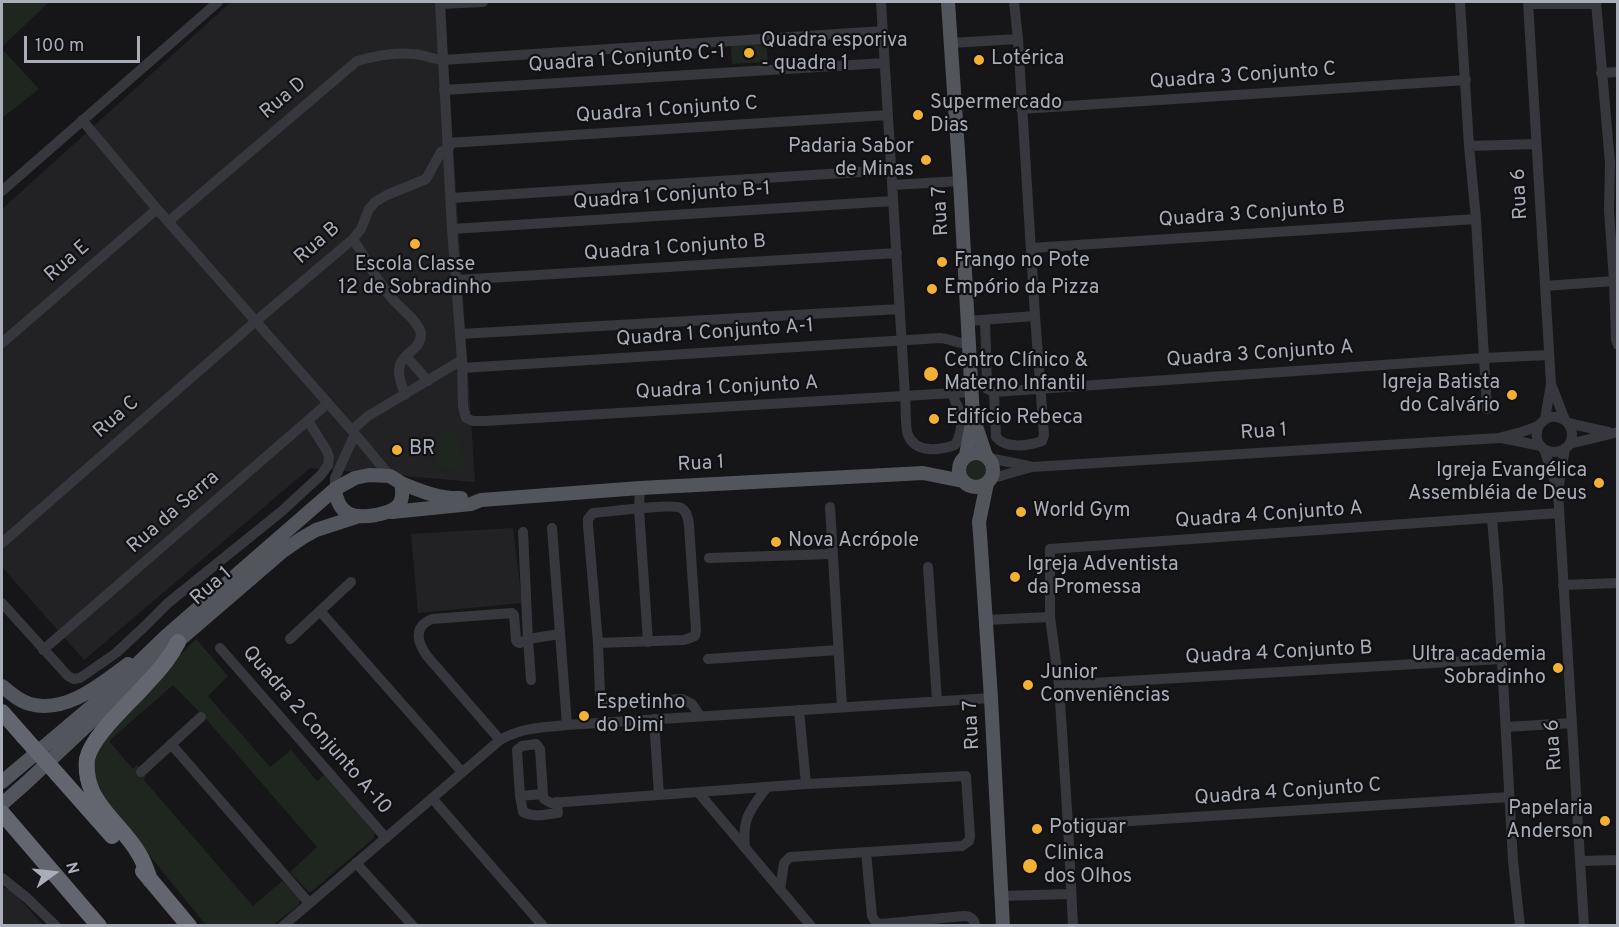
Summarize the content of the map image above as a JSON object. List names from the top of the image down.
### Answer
{
  "streets": {
    "main road": ["Rua 7", "Rua 1"],
    "street": [
      "Quadra 1 Conjunto C-1",
      "Quadra 3 Conjunto C",
      "Rua D",
      "Quadra 1 Conjunto C",
      "Rua 6",
      "Quadra 1 Conjunto B-1",
      "Quadra 3 Conjunto B",
      "Rua B",
      "Quadra 1 Conjunto B",
      "Rua E",
      "Quadra 1 Conjunto A-1",
      "Quadra 3 Conjunto A",
      "Quadra 1 Conjunto A",
      "Rua C",
      "Rua da Serra",
      "Quadra 4 Conjunto A",
      "Quadra 4 Conjunto B",
      "Quadra 2 Conjunto A-10",
      "Quadra 4 Conjunto C"
    ]
  },
  "crossings": [
    ["Quadra 1 Conjunto C-1", "Rua D"],
    ["Quadra 1 Conjunto C", "Rua B"],
    ["Rua 6", "Quadra 3 Conjunto A"],
    ["Rua 6", "Quadra 4 Conjunto A"],
    ["Rua 7", "Quadra 1 Conjunto A-1"],
    ["Rua 7", "Quadra 1 Conjunto A"],
    ["Rua 7", "Rua 1"],
    ["Rua B", "Rua C"],
    ["Quadra 1 Conjunto A-1", "Quadra 1 Conjunto A"]
  ],
  "places": [
    "Quadra esporiva - quadra 1",
    "Lotérica",
    "Supermercado Dias",
    "Padaria Sabor de Minas",
    "Escola Classe 12 de Sobradinho",
    "Frango no Pote",
    "Empório da Pizza",
    "Centro Clínico & Materno Infantil",
    "Igreja Batista do Calvário",
    "Edifício Rebeca",
    "BR",
    "Igreja Evangélica Assembléia de Deus",
    "World Gym",
    "Nova Acrópole",
    "Igreja Adventista da Promessa",
    "Ultra academia Sobradinho",
    "Junior Conveniências",
    "Espetinho do Dimi",
    "Papelaria Anderson",
    "Potiguar",
    "Clinica dos Olhos"
  ],
  "scale_bar": "100 m",
  "north": "right"
}
